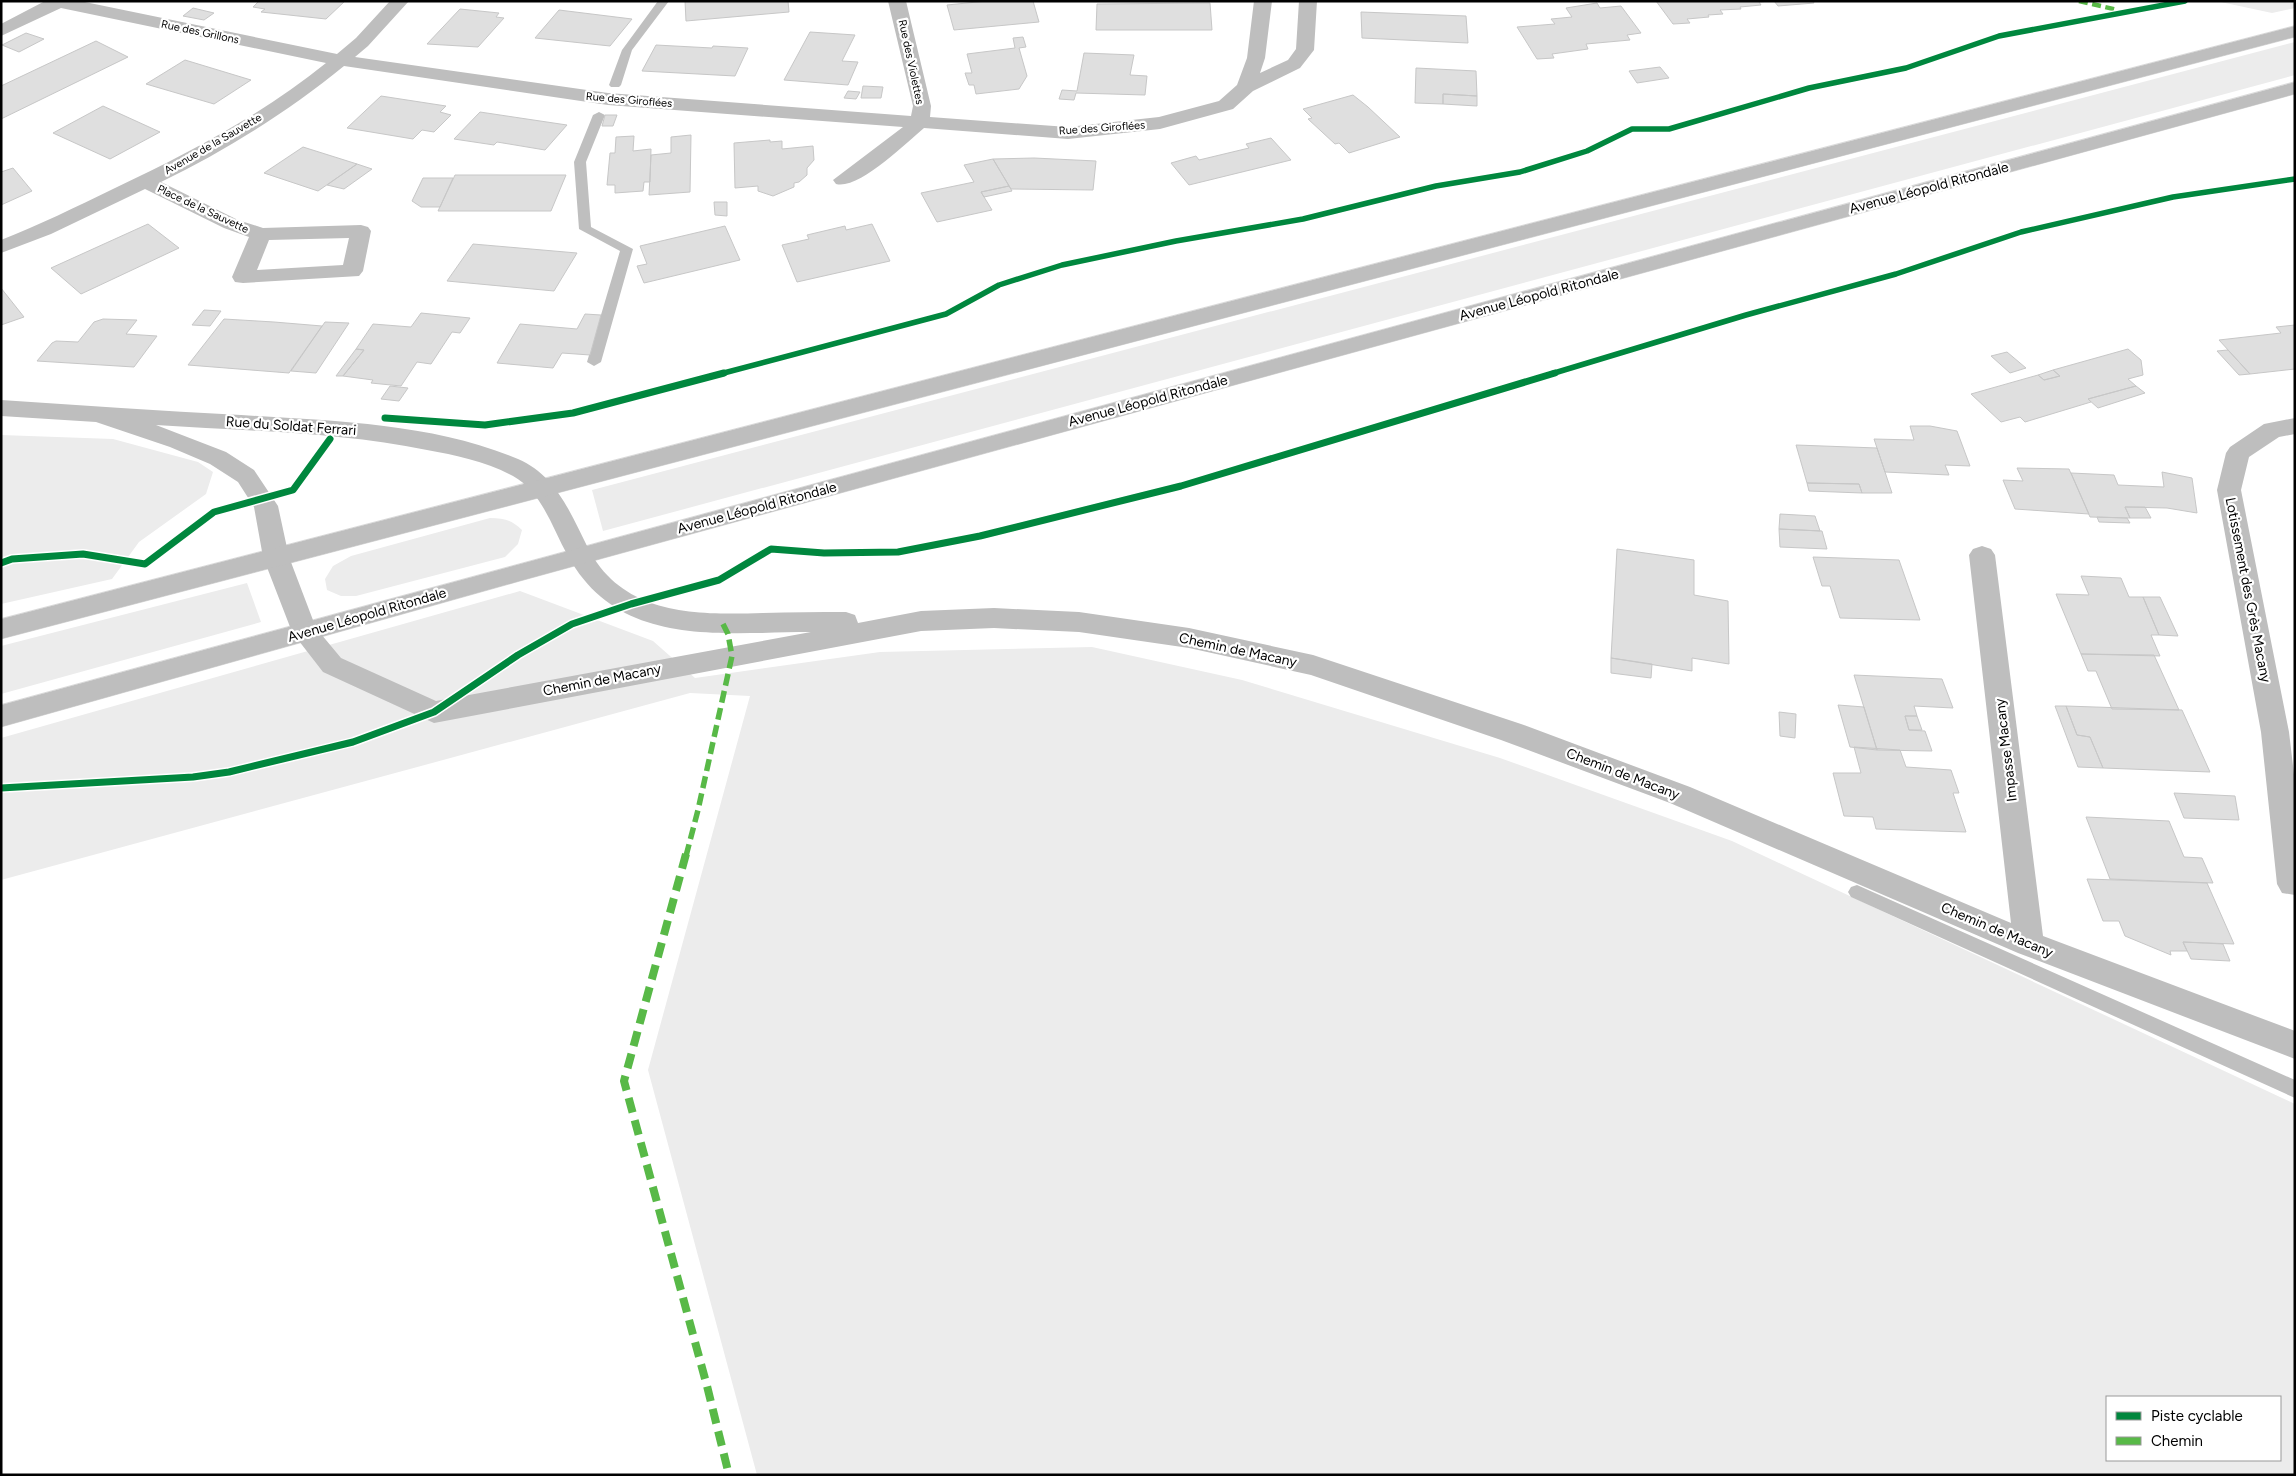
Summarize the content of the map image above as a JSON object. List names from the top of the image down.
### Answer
{
  "streets": {
    "main road": [
      "Rue des Grillons",
      "Rue des Violettes",
      "Rue des Giroflées",
      "Avenue de la Sauvette",
      "Avenue Léopold Ritondale",
      "Place de la Sauvette",
      "Rue du Soldat Ferrari",
      "Lotissement des Grès Macany",
      "Chemin de Macany",
      "Impasse Macany"
    ]
  },
  "crossings": [
    ["Rue des Grillons", "Rue des Giroflées"],
    ["Rue des Grillons", "Avenue de la Sauvette"],
    ["Rue des Violettes", "Rue des Giroflées"],
    ["Rue des Giroflées", "Avenue de la Sauvette"],
    ["Avenue de la Sauvette", "Place de la Sauvette"],
    ["Avenue Léopold Ritondale", "Rue du Soldat Ferrari"],
    ["Avenue Léopold Ritondale", "Chemin de Macany"],
    ["Rue du Soldat Ferrari", "Chemin de Macany"],
    ["Chemin de Macany", "Impasse Macany"]
  ],
  "legend": ["Piste cyclable", "Chemin"]
}
